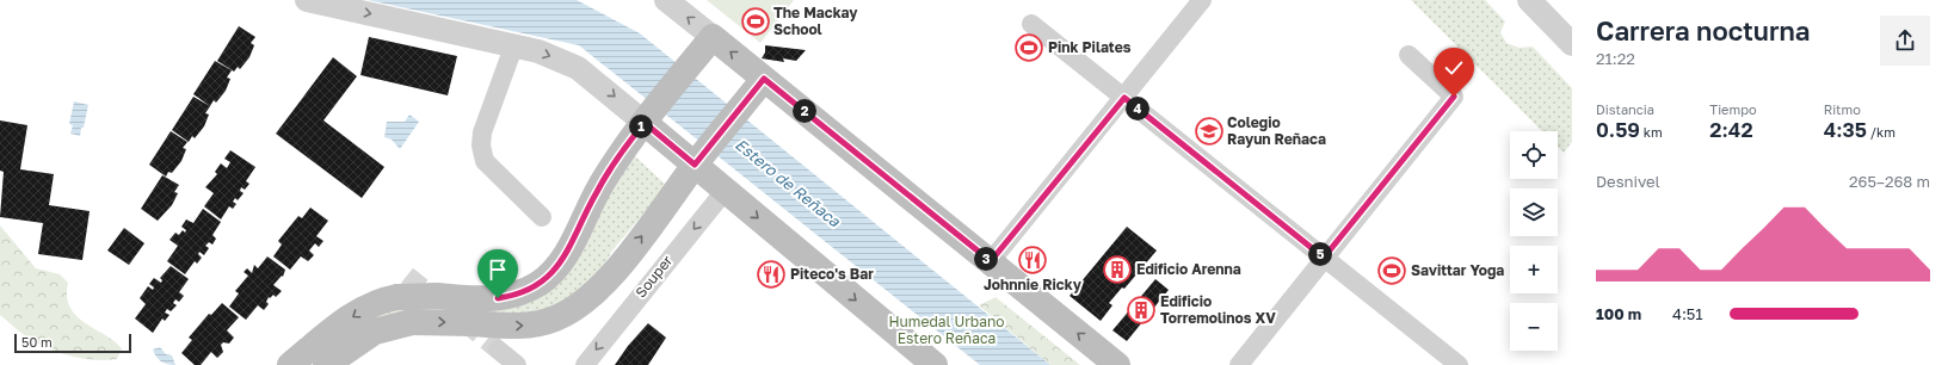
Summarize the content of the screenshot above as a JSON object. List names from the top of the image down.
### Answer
{
  "streets": {
    "street": ["Souper"]
  },
  "one_way": ["Souper"],
  "water": ["Estero de Reñaca"],
  "parks": ["Humedal Urbano Estero Reñaca"],
  "places": {
    "sports": ["The Mackay School", "Pink Pilates", "Savittar Yoga"],
    "school or university": ["Colegio Rayun Reñaca"],
    "restaurant": ["Johnnie Ricky", "Piteco's Bar"],
    "building": ["Edificio Arenna", "Edificio Torremolinos XV"]
  },
  "scale_bar": "50 m",
  "page": {
    "heading": ["Carrera nocturna", "21:22"],
    "stats": [
      ["Distancia", "0.59 km"],
      ["Tiempo", "2:42"],
      ["Ritmo", "4:35 /km"]
    ],
    "pins": [
      "4",
      "2",
      "1",
      "5",
      "3"
    ],
    "map_buttons": ["+", "−"],
    "chart": ["Desnivel", "265–268 m"],
    "list": [
      {
        "name": "100 m",
        "note": "4:51"
      }
    ],
    "scale": "50 m"
  }
}
